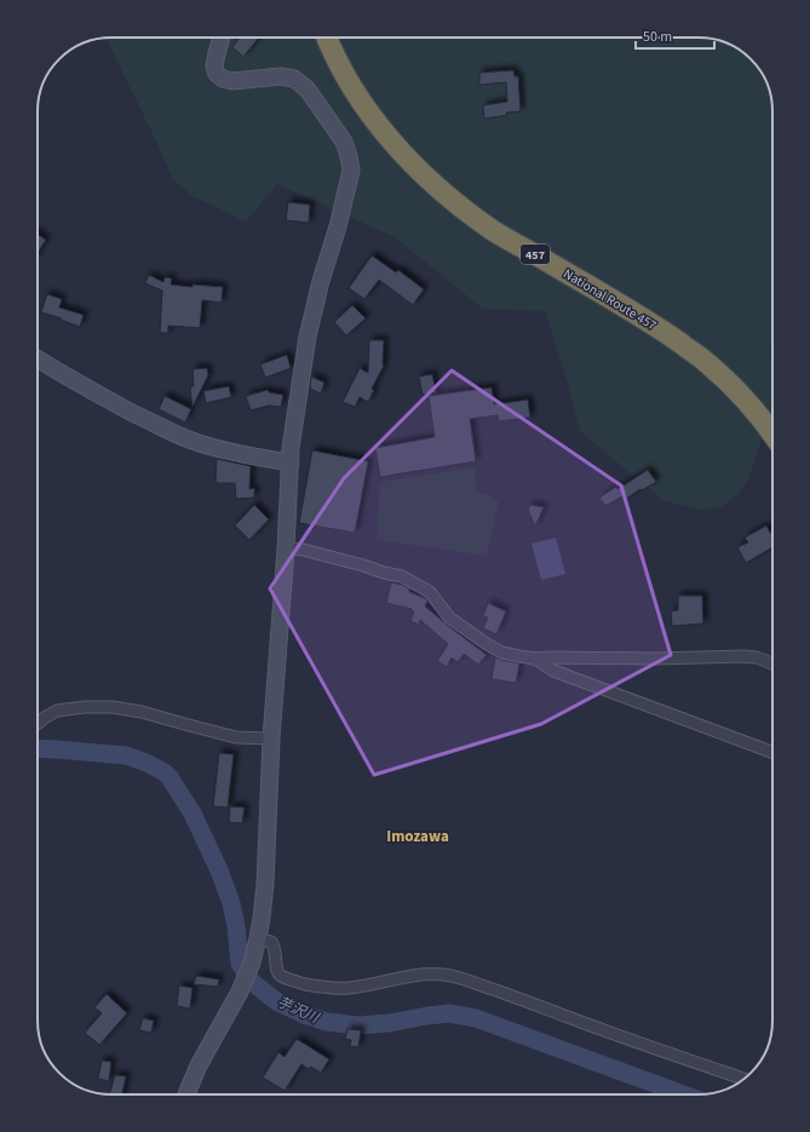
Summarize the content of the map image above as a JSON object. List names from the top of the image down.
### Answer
{
  "streets": {
    "highway": ["457", "National Route 457"]
  },
  "districts": ["Imozawa"],
  "water": ["芋沢川"],
  "scale_bar": "50 m"
}
